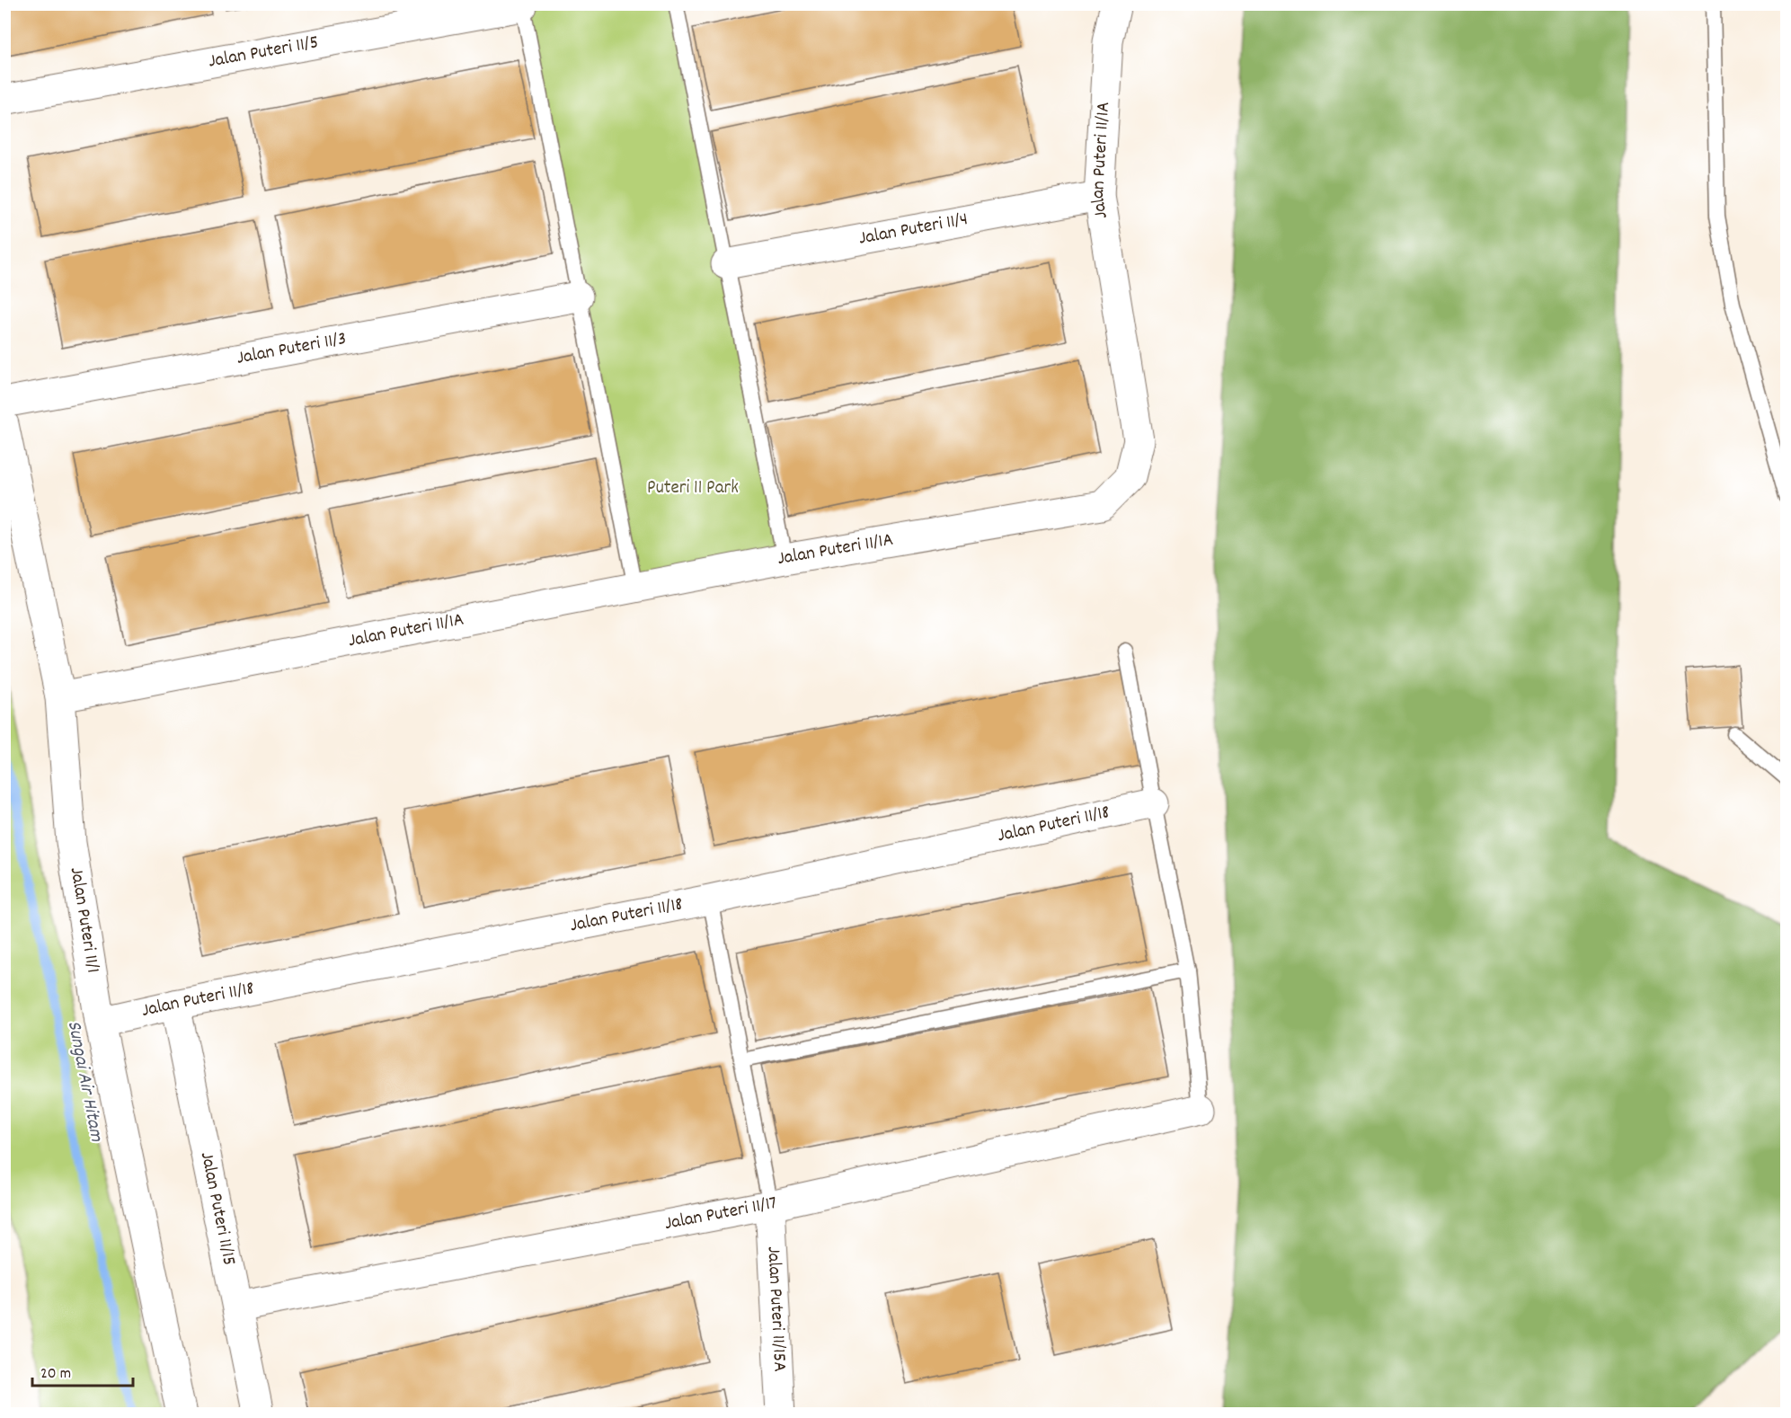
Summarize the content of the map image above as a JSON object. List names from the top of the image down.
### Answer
{
  "streets": {
    "street": [
      "Jalan Puteri 11/5",
      "Jalan Puteri 11/1A",
      "Jalan Puteri 11/4",
      "Jalan Puteri 11/3",
      "Jalan Puteri 11/18",
      "Jalan Puteri 11/1",
      "Jalan Puteri 11/15",
      "Jalan Puteri 11/17",
      "Jalan Puteri 11/15A"
    ]
  },
  "crossings": [
    ["Jalan Puteri 11/1A", "Jalan Puteri 11/4"],
    ["Jalan Puteri 11/1A", "Jalan Puteri 11/1"],
    ["Jalan Puteri 11/18", "Jalan Puteri 11/1"],
    ["Jalan Puteri 11/18", "Jalan Puteri 11/15"],
    ["Jalan Puteri 11/15", "Jalan Puteri 11/17"],
    ["Jalan Puteri 11/17", "Jalan Puteri 11/15A"]
  ],
  "water": ["Sungai Air Hitam"],
  "parks": ["Puteri 11 Park"],
  "scale_bar": "20 m"
}
